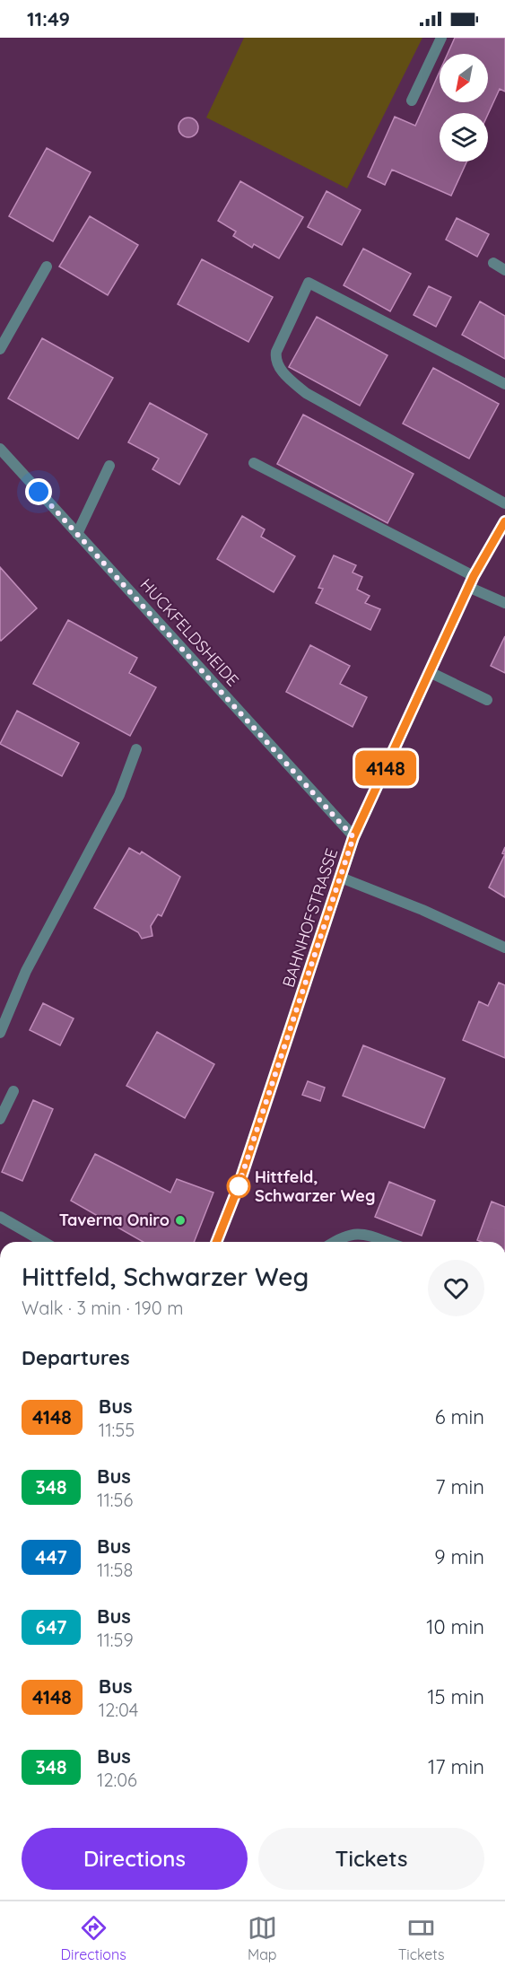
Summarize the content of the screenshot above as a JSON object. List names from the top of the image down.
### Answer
{
  "streets": {
    "street": ["HUCKFELDSHEIDE", "BAHNHOFSTRASSE"]
  },
  "crossings": [
    ["HUCKFELDSHEIDE", "BAHNHOFSTRASSE"]
  ],
  "places": ["Hittfeld, Schwarzer Weg", "Taverna Oniro"],
  "lines": ["bus line 4148"],
  "north": "bottom left",
  "page": {
    "status": "11:49",
    "on_map": "4148",
    "heading": [
      ["Hittfeld, Schwarzer Weg", "Walk · 3 min · 190 m"],
      "Departures"
    ],
    "list": [
      {
        "mark": "4148",
        "name": "Bus",
        "note": "11:55",
        "value": "6 min"
      },
      {
        "mark": "348",
        "name": "Bus",
        "note": "11:56",
        "value": "7 min"
      },
      {
        "mark": "447",
        "name": "Bus",
        "note": "11:58",
        "value": "9 min"
      },
      {
        "mark": "647",
        "name": "Bus",
        "note": "11:59",
        "value": "10 min"
      },
      {
        "mark": "4148",
        "name": "Bus",
        "note": "12:04",
        "value": "15 min"
      },
      {
        "mark": "348",
        "name": "Bus",
        "note": "12:06",
        "value": "17 min"
      }
    ],
    "buttons": ["Directions", "Tickets"],
    "tabs": ["Directions", "Map", "Tickets"]
  }
}
